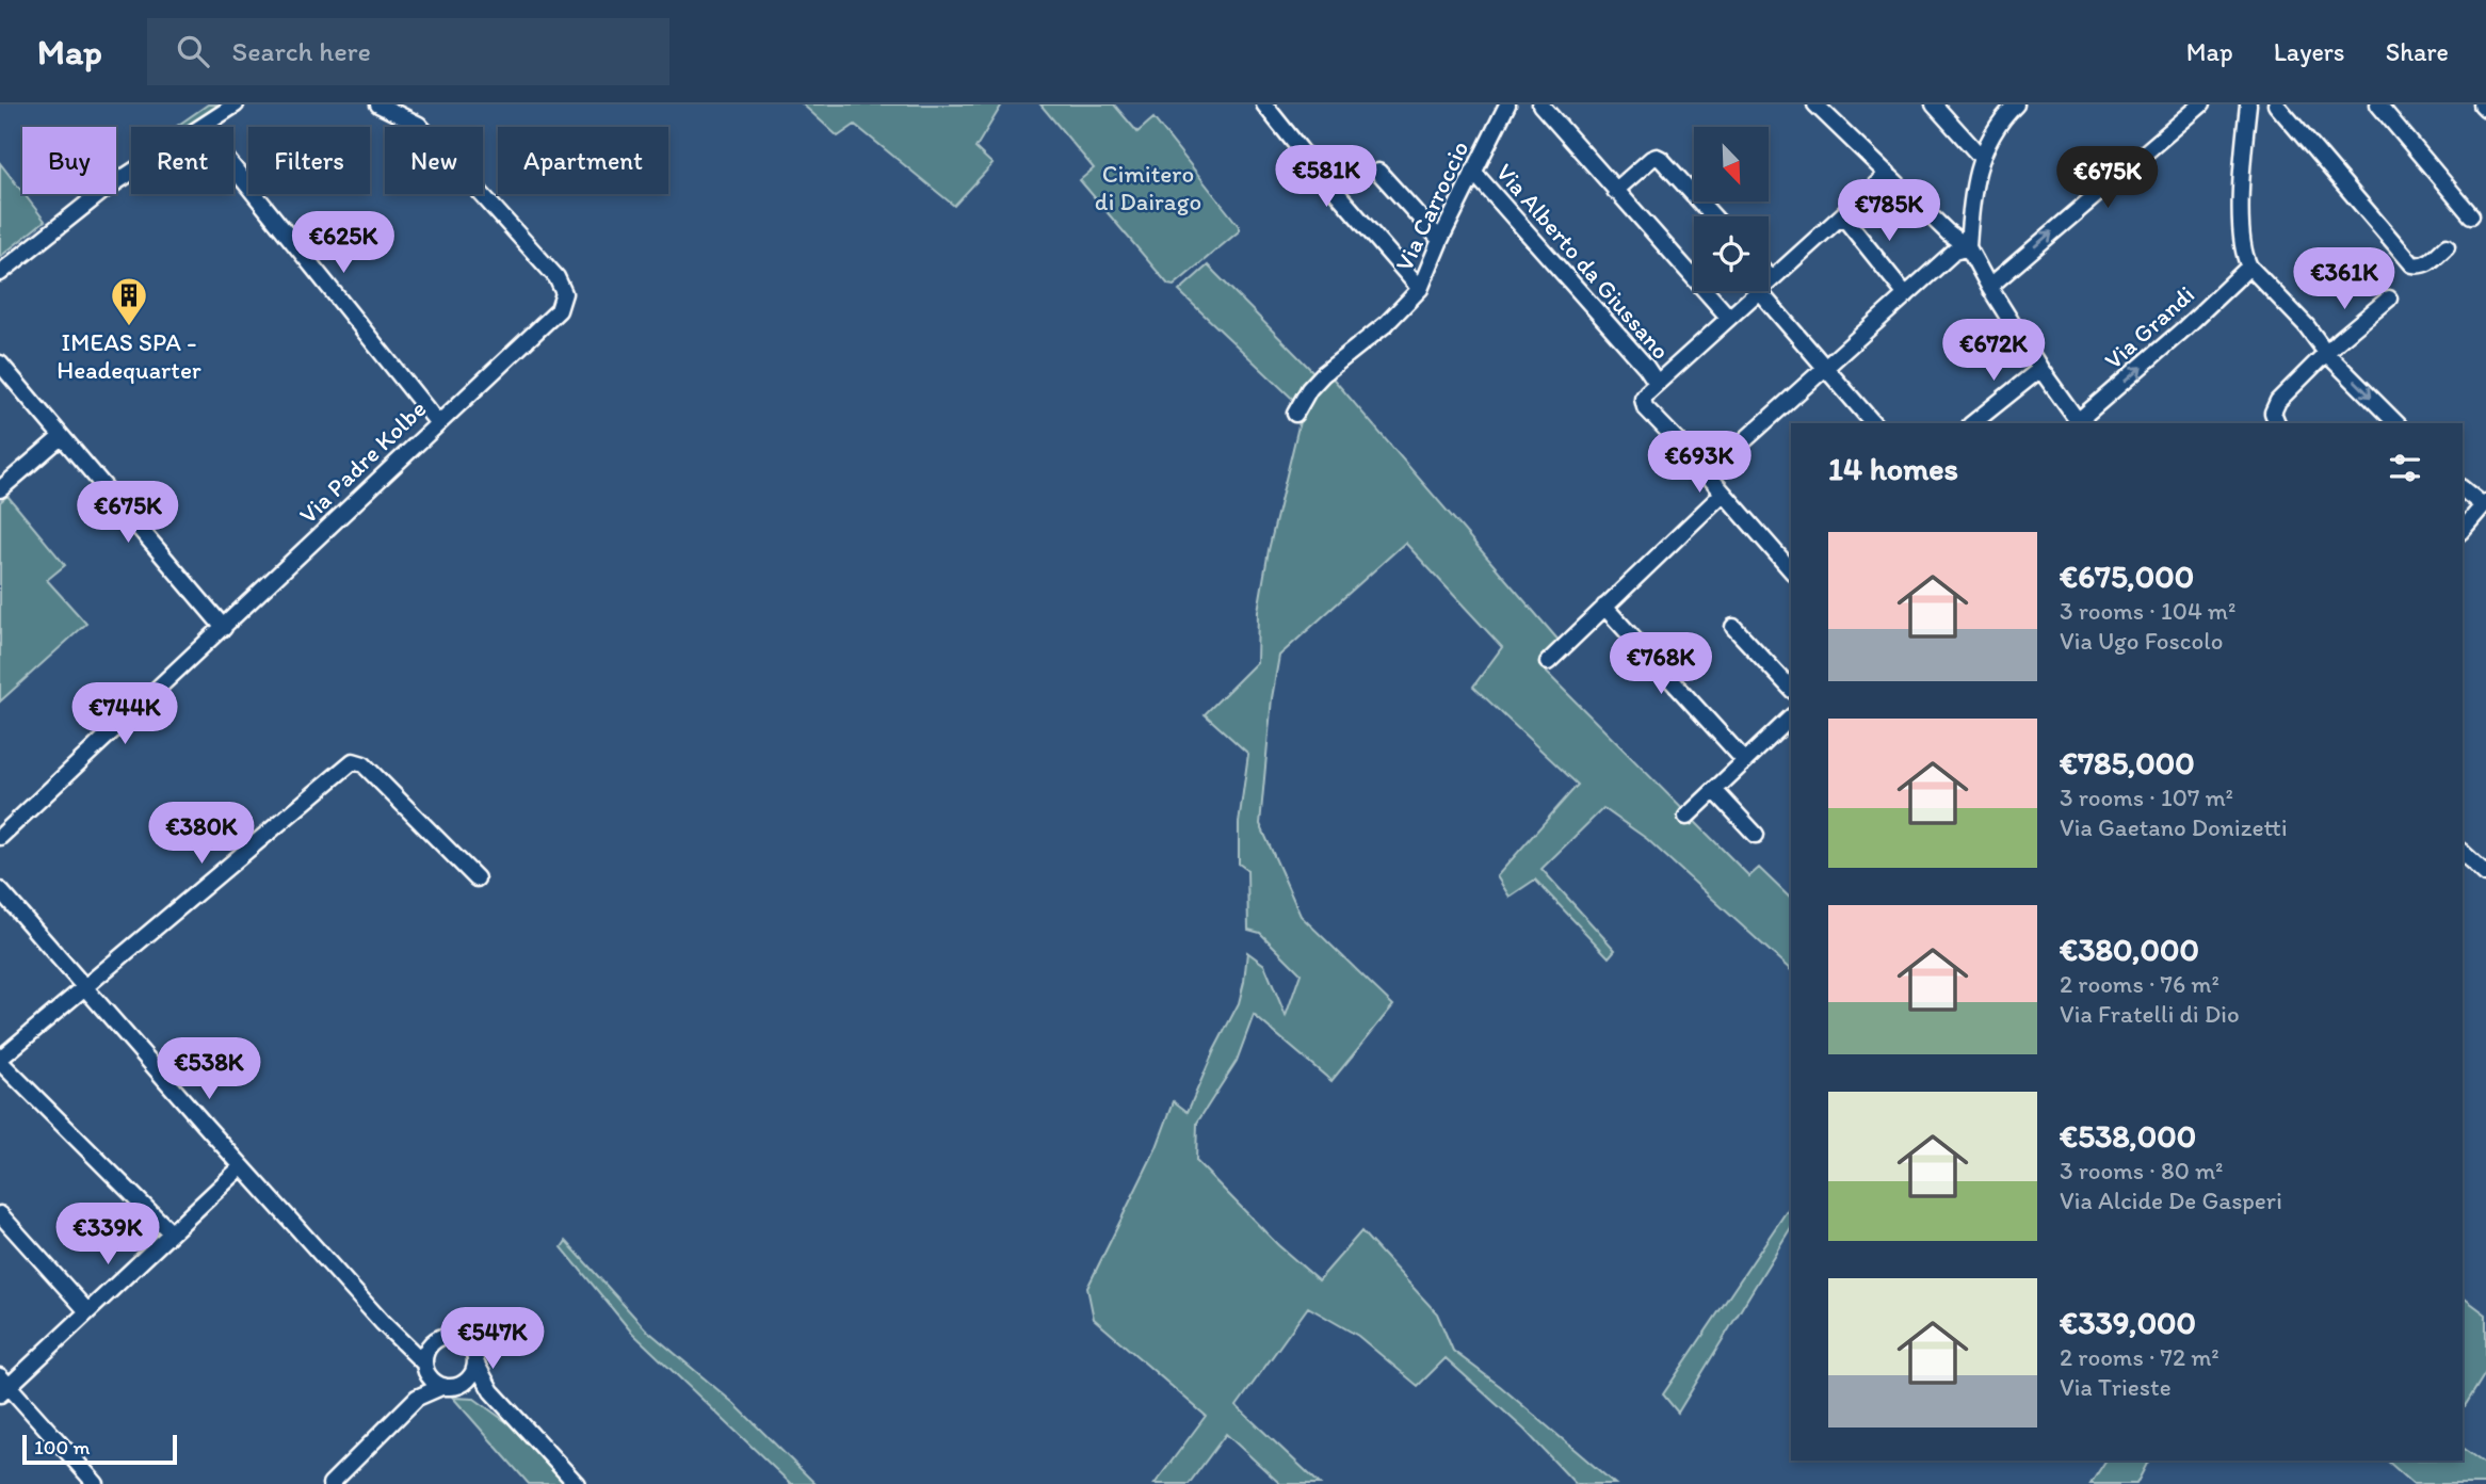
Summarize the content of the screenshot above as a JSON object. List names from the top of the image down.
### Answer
{
  "streets": {
    "street": [
      "Via Carroccio",
      "Via Alberto da Giussano",
      "Via Grandi",
      "Via Padre Kolbe"
    ]
  },
  "crossings": [
    ["Via Carroccio", "Via Alberto da Giussano"]
  ],
  "parks": ["Cimitero di Dairago"],
  "places": {
    "building": ["IMEAS SPA - Headequarter"]
  },
  "scale_bar": "100 m",
  "north": "bottom right",
  "page": {
    "header": "Map",
    "search": "Search here",
    "nav": ["Map", "Layers", "Share"],
    "chip": [
      "Buy",
      "Rent",
      "Filters",
      "New",
      "Apartment"
    ],
    "price": [
      "€581K",
      "€675K",
      "€785K",
      "€625K",
      "€361K",
      "€672K",
      "€693K",
      "€675K",
      "€768K",
      "€744K",
      "€380K",
      "€538K",
      "€339K",
      "€547K"
    ],
    "heading": "14 homes",
    "list": [
      {
        "name": "€675,000",
        "note": "3 rooms · 104 m² · Via Ugo Foscolo"
      },
      {
        "name": "€785,000",
        "note": "3 rooms · 107 m² · Via Gaetano Donizetti"
      },
      {
        "name": "€380,000",
        "note": "2 rooms · 76 m² · Via Fratelli di Dio"
      },
      {
        "name": "€538,000",
        "note": "3 rooms · 80 m² · Via Alcide De Gasperi"
      },
      {
        "name": "€339,000",
        "note": "2 rooms · 72 m² · Via Trieste"
      }
    ],
    "scale": "100 m"
  }
}
